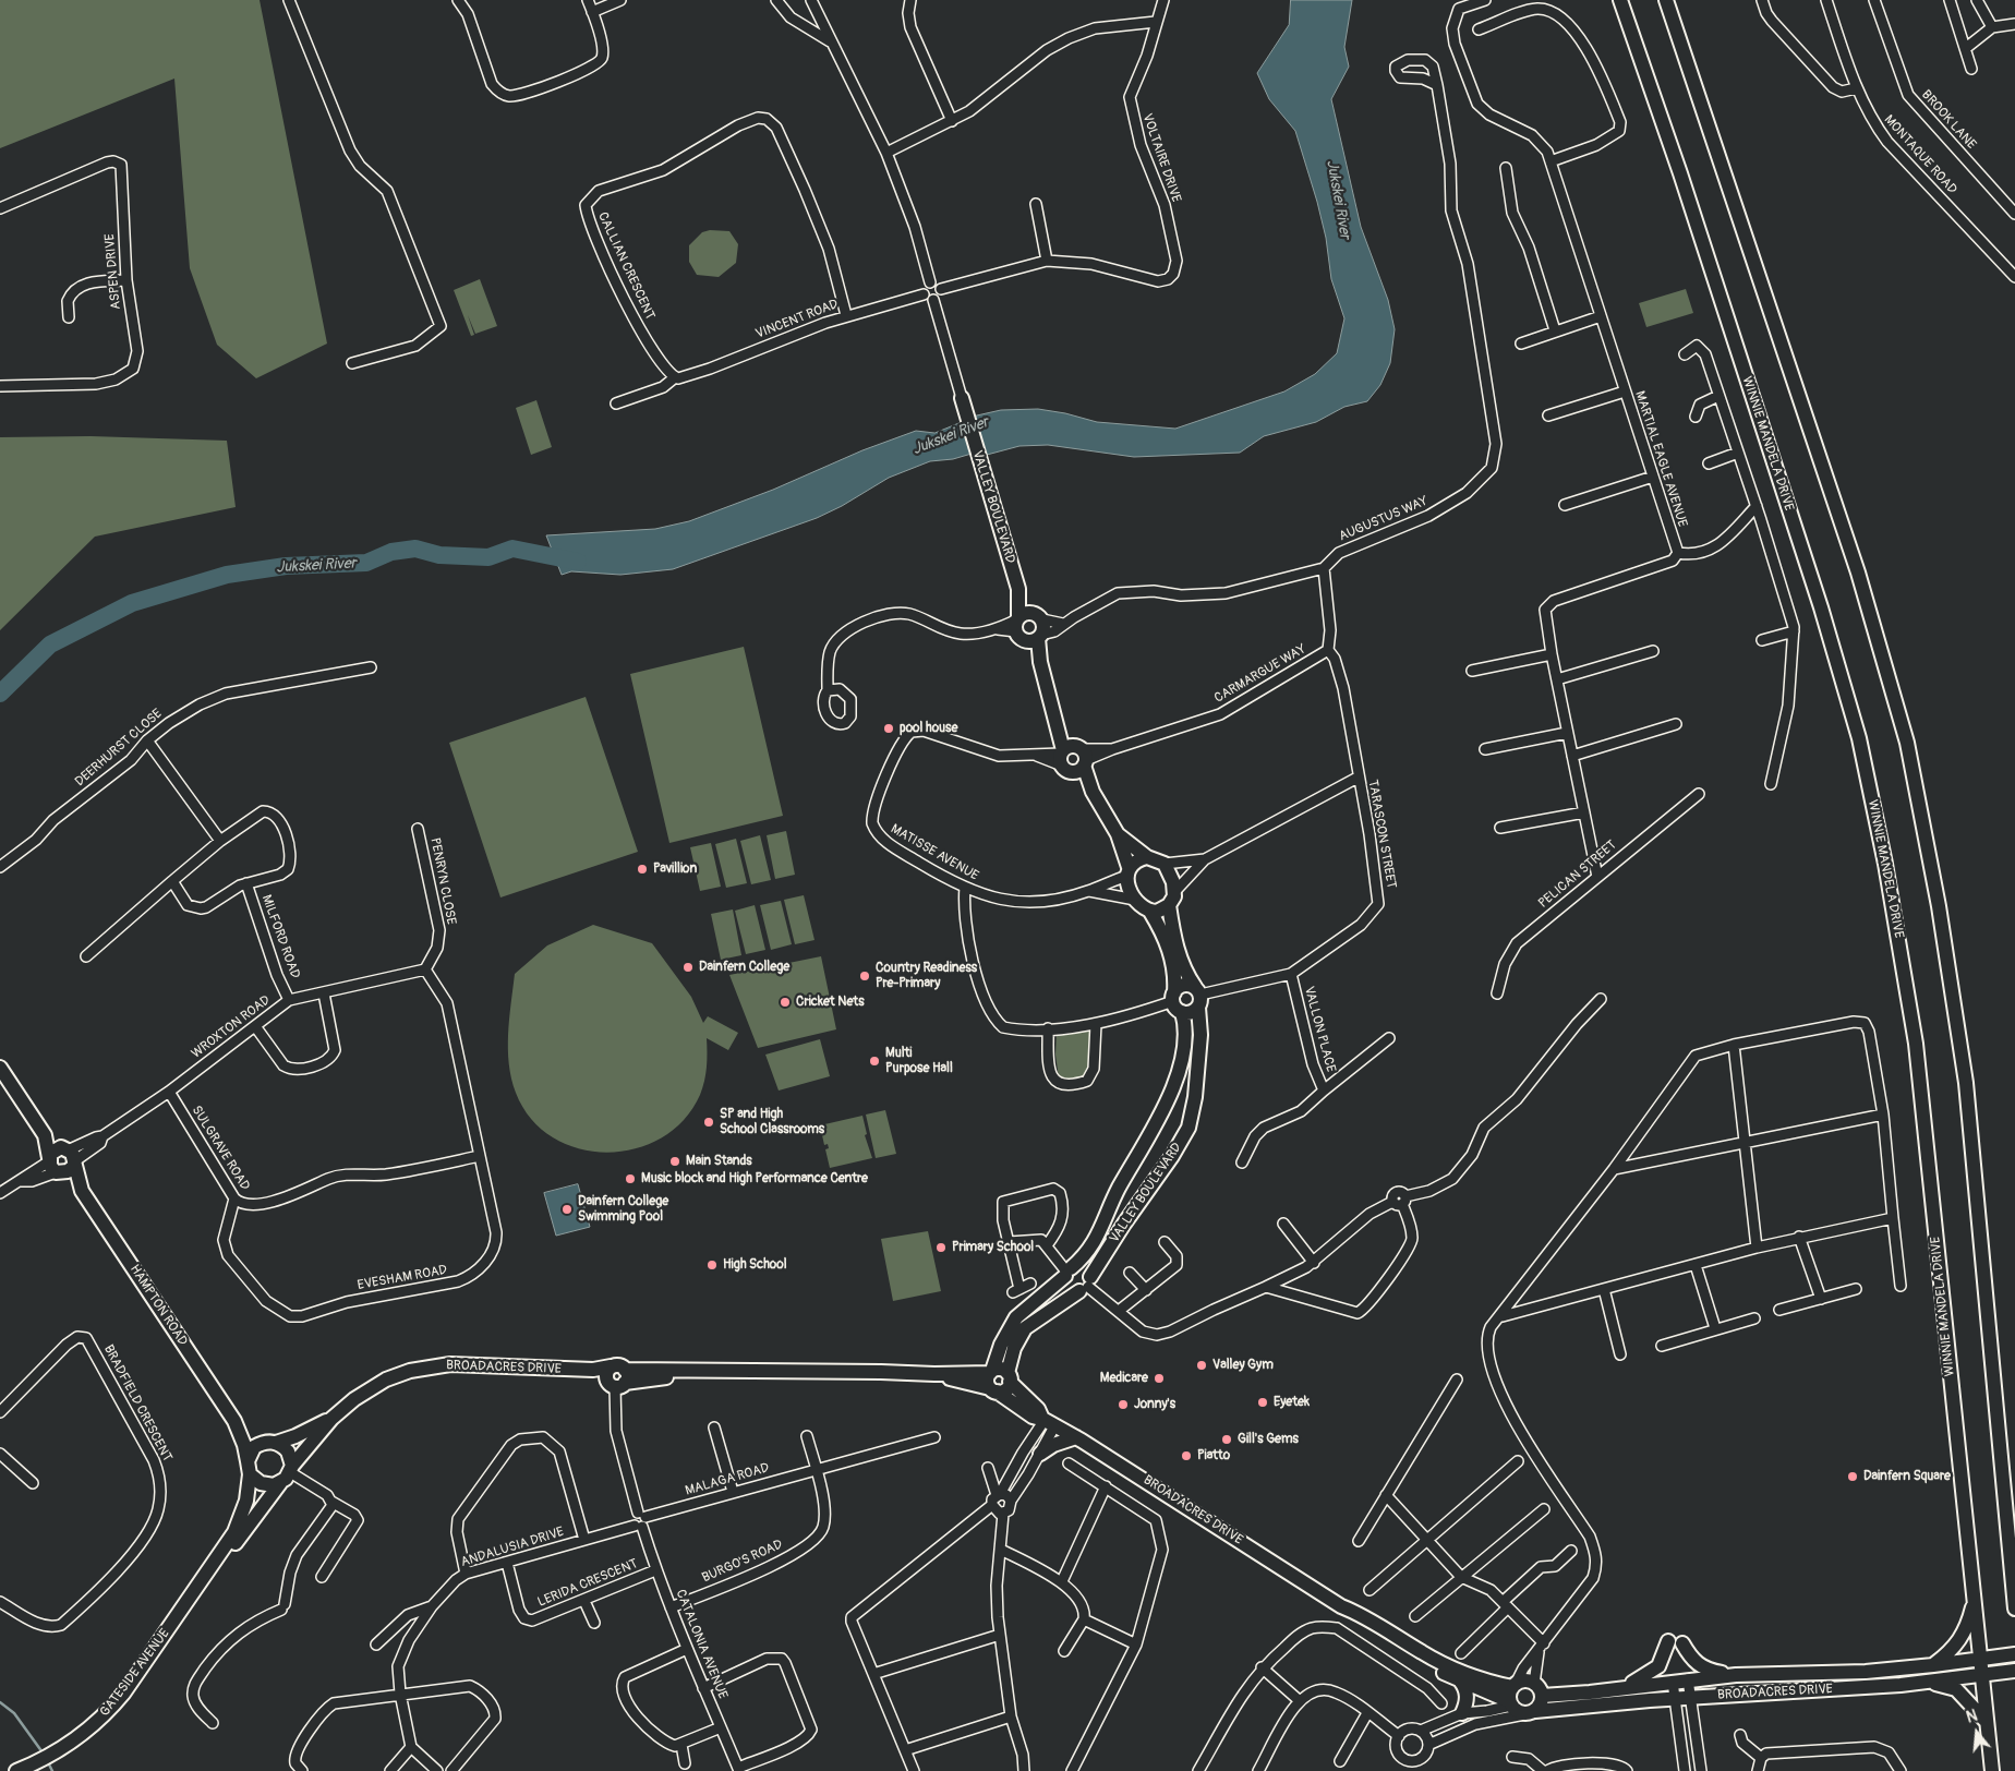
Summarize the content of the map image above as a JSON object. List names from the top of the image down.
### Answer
{
  "streets": {
    "street": [
      "BROOK LANE",
      "MONTAQUE ROAD",
      "VOLTAIRE DRIVE",
      "CALLIAN CRESCENT",
      "ASPEN DRIVE",
      "VINCENT ROAD",
      "WINNIE MANDELA DRIVE",
      "MARTIAL EAGLE AVENUE",
      "VALLEY BOULEVARD",
      "AUGUSTUS WAY",
      "CARMARGUE WAY",
      "DEERHURST CLOSE",
      "TARASCON STREET",
      "MATISSE AVENUE",
      "PELICAN STREET",
      "PENRYN CLOSE",
      "MILFORD ROAD",
      "WROXTON ROAD",
      "VALLON PLACE",
      "SULGRAVE ROAD",
      "EVESHAM ROAD",
      "HAMPTON ROAD",
      "BROADACRES DRIVE",
      "BRADFIELD CRESCENT",
      "MALAGA ROAD",
      "ANDALUSIA DRIVE",
      "BURGO'S ROAD",
      "LERIDA CRESCENT",
      "CATALONIA AVENUE",
      "GATESIDE AVENUE"
    ]
  },
  "crossings": [
    ["VOLTAIRE DRIVE", "VINCENT ROAD"],
    ["VOLTAIRE DRIVE", "VALLEY BOULEVARD"],
    ["CALLIAN CRESCENT", "VINCENT ROAD"],
    ["VINCENT ROAD", "VALLEY BOULEVARD"],
    ["WINNIE MANDELA DRIVE", "BROADACRES DRIVE"],
    ["VALLEY BOULEVARD", "TARASCON STREET"],
    ["VALLEY BOULEVARD", "MATISSE AVENUE"],
    ["VALLEY BOULEVARD", "BROADACRES DRIVE"],
    ["AUGUSTUS WAY", "TARASCON STREET"],
    ["CARMARGUE WAY", "TARASCON STREET"],
    ["CARMARGUE WAY", "MATISSE AVENUE"],
    ["TARASCON STREET", "VALLON PLACE"],
    ["PENRYN CLOSE", "WROXTON ROAD"],
    ["PENRYN CLOSE", "EVESHAM ROAD"],
    ["MILFORD ROAD", "WROXTON ROAD"],
    ["WROXTON ROAD", "SULGRAVE ROAD"],
    ["WROXTON ROAD", "EVESHAM ROAD"],
    ["WROXTON ROAD", "HAMPTON ROAD"],
    ["SULGRAVE ROAD", "EVESHAM ROAD"],
    ["HAMPTON ROAD", "BROADACRES DRIVE"],
    ["HAMPTON ROAD", "GATESIDE AVENUE"],
    ["BROADACRES DRIVE", "GATESIDE AVENUE"],
    ["MALAGA ROAD", "BURGO'S ROAD"],
    ["ANDALUSIA DRIVE", "LERIDA CRESCENT"],
    ["ANDALUSIA DRIVE", "CATALONIA AVENUE"],
    ["BURGO'S ROAD", "CATALONIA AVENUE"],
    ["LERIDA CRESCENT", "CATALONIA AVENUE"]
  ],
  "water": ["Jukskei River"],
  "places": [
    "pool house",
    "Pavillion",
    "Dainfern College",
    "Country Readiness Pre-Primary",
    "Cricket Nets",
    "Multi Purpose Hall",
    "SP and High School Classrooms",
    "Main Stands",
    "Music block and High Performance Centre",
    "Dainfern College Swimming Pool",
    "Primary School",
    "High School",
    "Valley Gym",
    "Medicare",
    "Eyetek",
    "Jonny's",
    "Gill's Gems",
    "Piatto",
    "Dainfern Square"
  ],
  "north": "top"
}
